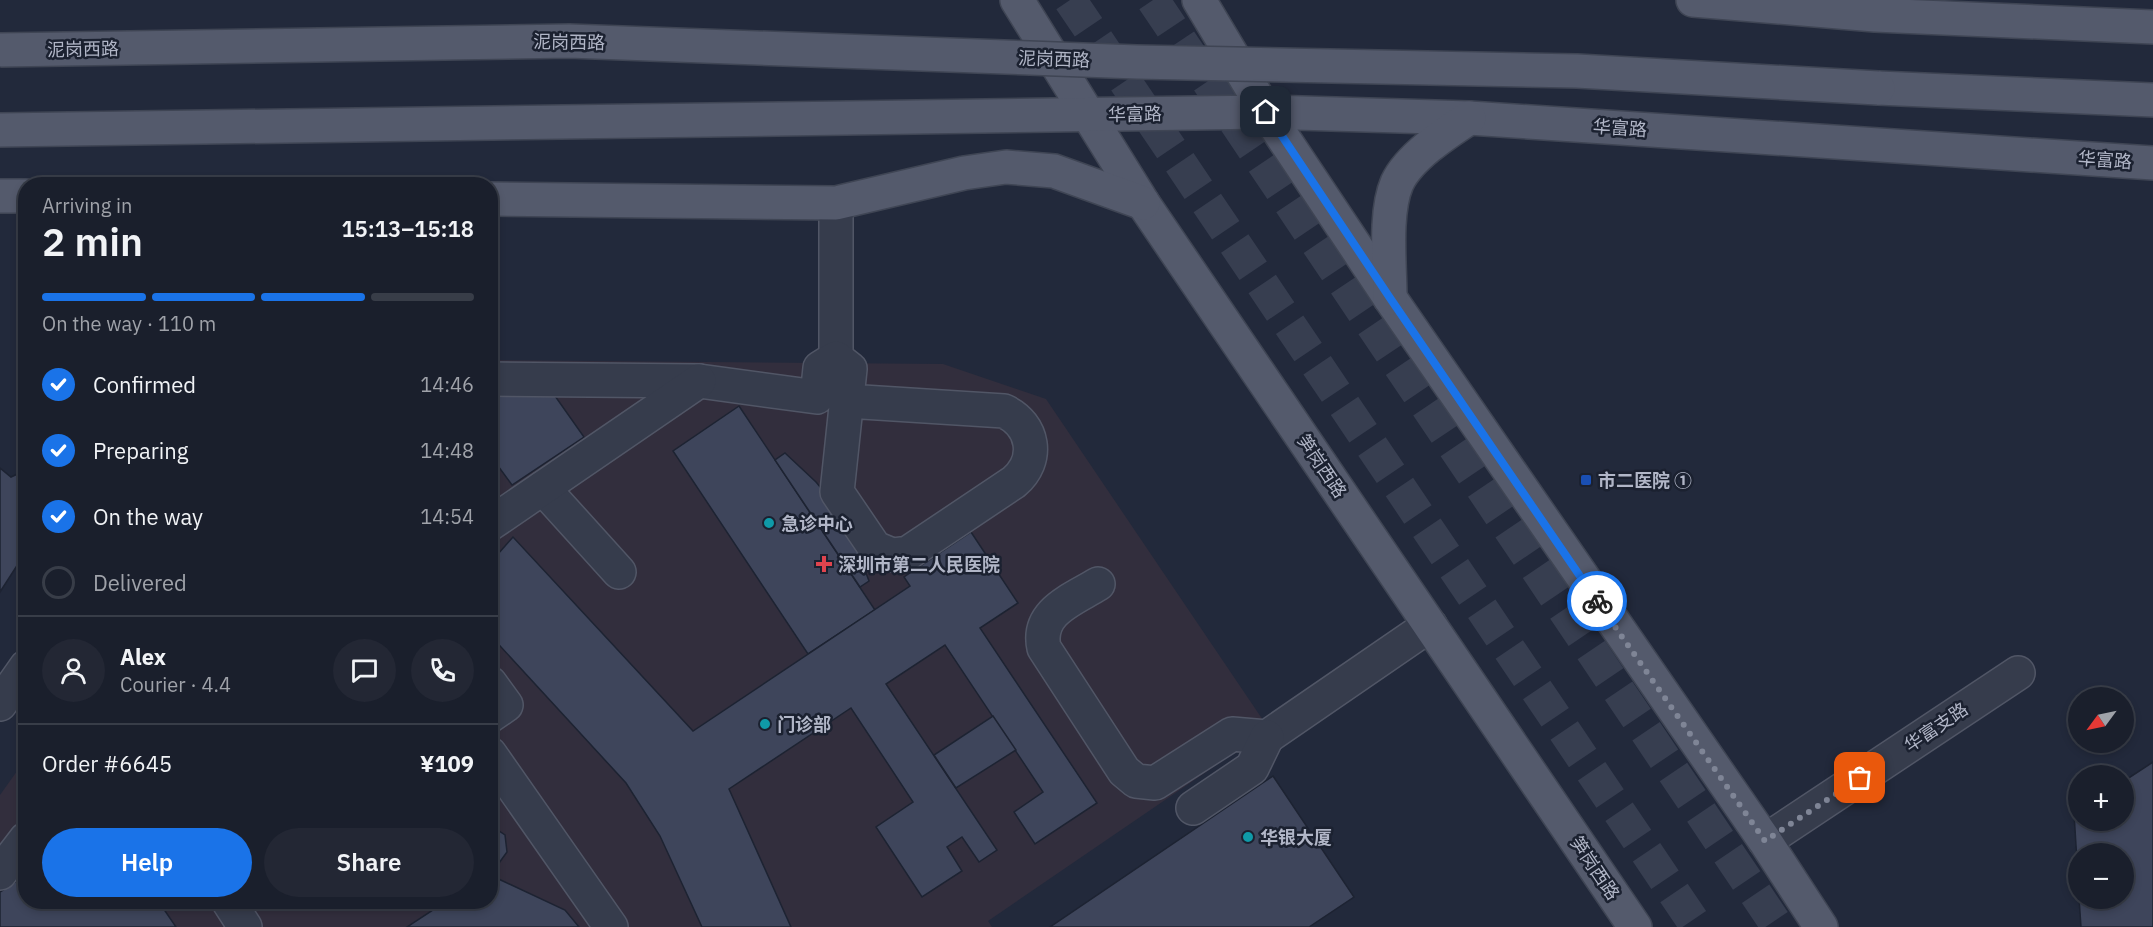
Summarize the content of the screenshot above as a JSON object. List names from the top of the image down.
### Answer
{
  "streets": {
    "main road": ["泥岗西路", "华富路", "笋岗西路"],
    "street": ["华富支路"]
  },
  "crossings": [
    ["华富路", "笋岗西路"]
  ],
  "places": {
    "transit": ["市二医院 ①"],
    "other": ["急诊中心", "门诊部", "华银大厦"],
    "health": ["深圳市第二人民医院"]
  },
  "north": "bottom left",
  "page": {
    "heading": ["2 min", "Arriving in", "15:13–15:18"],
    "panel": [
      "Alex",
      "Courier · 4.4",
      "Order #6645",
      "¥109"
    ],
    "bar": "On the way · 110 m",
    "list": [
      ["Confirmed", "14:46"],
      ["Preparing", "14:48"],
      ["On the way", "14:54"],
      "Delivered"
    ],
    "map_buttons": ["+", "−"],
    "buttons": ["Help", "Share"]
  }
}
